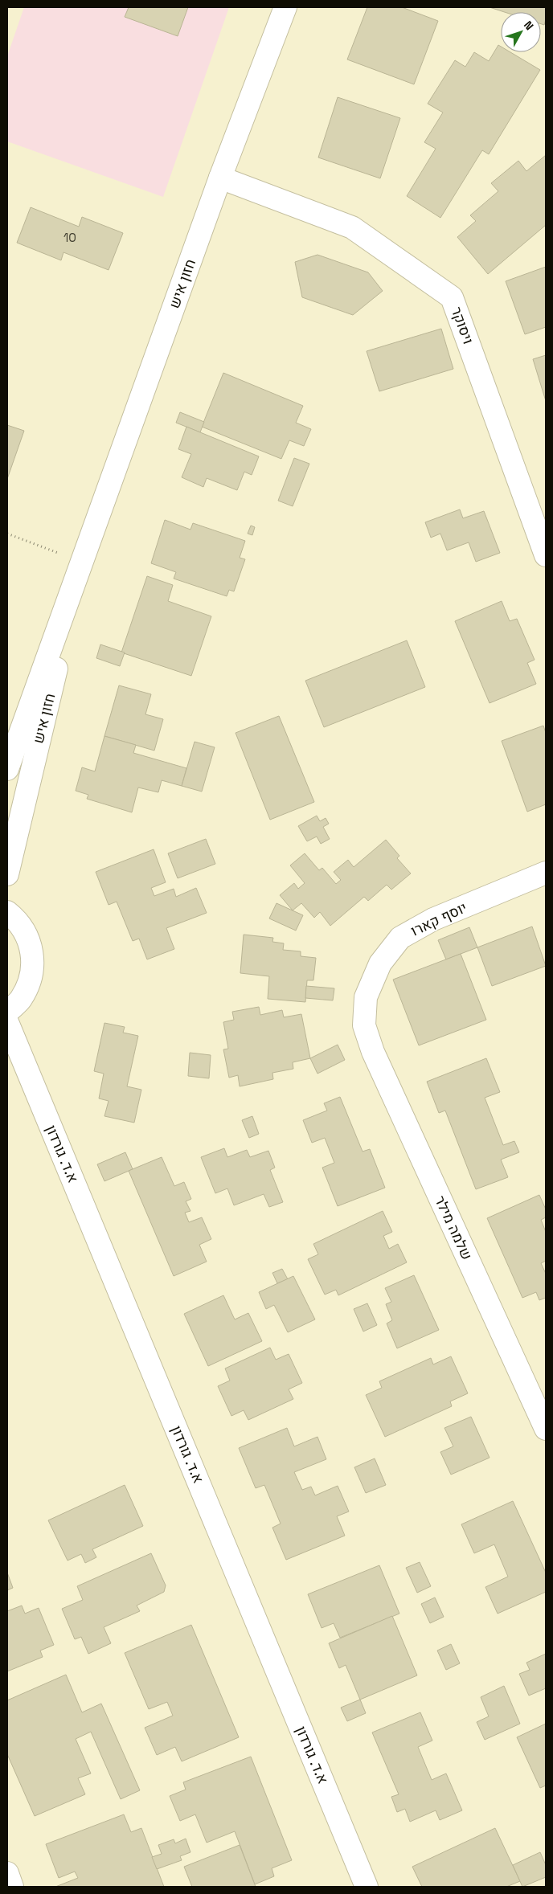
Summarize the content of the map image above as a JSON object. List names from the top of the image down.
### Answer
{
  "streets": {
    "street": [
      "חזון איש",
      "ויסוקר",
      "יוסף קארו",
      "א.ד. גורדון",
      "שלמה מילר"
    ]
  },
  "crossings": [
    ["חזון איש", "ויסוקר"],
    ["יוסף קארו", "שלמה מילר"]
  ],
  "house_numbers": ["10"],
  "north": "top right"
}
